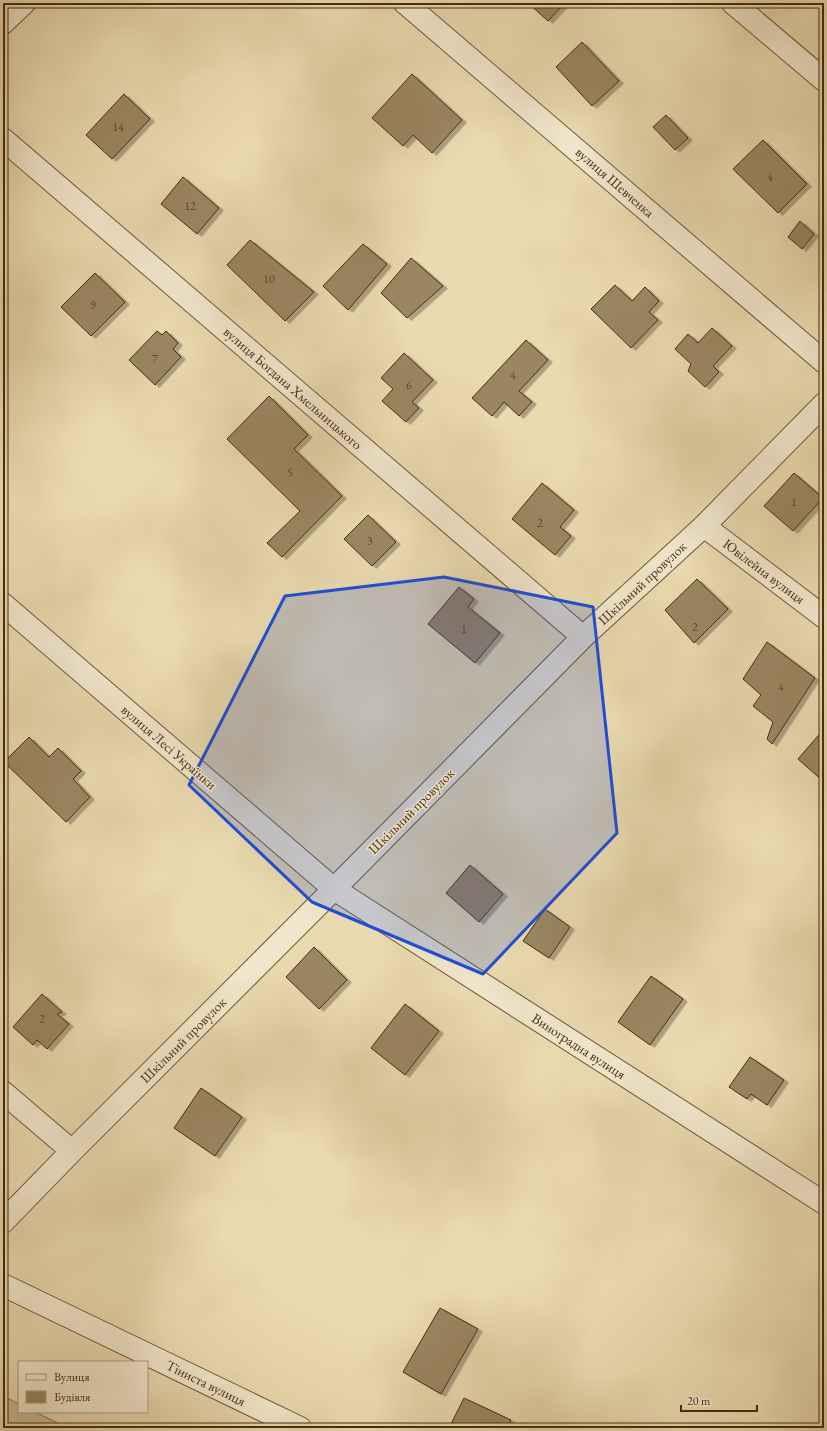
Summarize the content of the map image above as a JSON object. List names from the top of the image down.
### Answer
{
  "streets": {
    "street": [
      "вулиця Шевченка",
      "вулиця Богдана Хмельницького",
      "Ювілейна вулиця",
      "Шкільний провулок",
      "вулиця Лесі Українки",
      "Виноградна вулиця",
      "Тіниста вулиця"
    ]
  },
  "crossings": [
    ["вулиця Богдана Хмельницького", "Шкільний провулок"],
    ["Ювілейна вулиця", "Шкільний провулок"],
    ["Шкільний провулок", "вулиця Лесі Українки"],
    ["Шкільний провулок", "Виноградна вулиця"],
    ["вулиця Лесі Українки", "Виноградна вулиця"]
  ],
  "house_numbers": [
    "14",
    "4",
    "12",
    "10",
    "9",
    "7",
    "4",
    "6",
    "5",
    "1",
    "2",
    "3",
    "2",
    "1",
    "4",
    "2"
  ],
  "legend": ["Вулиця", "Будівля"],
  "scale_bar": "20 m"
}
